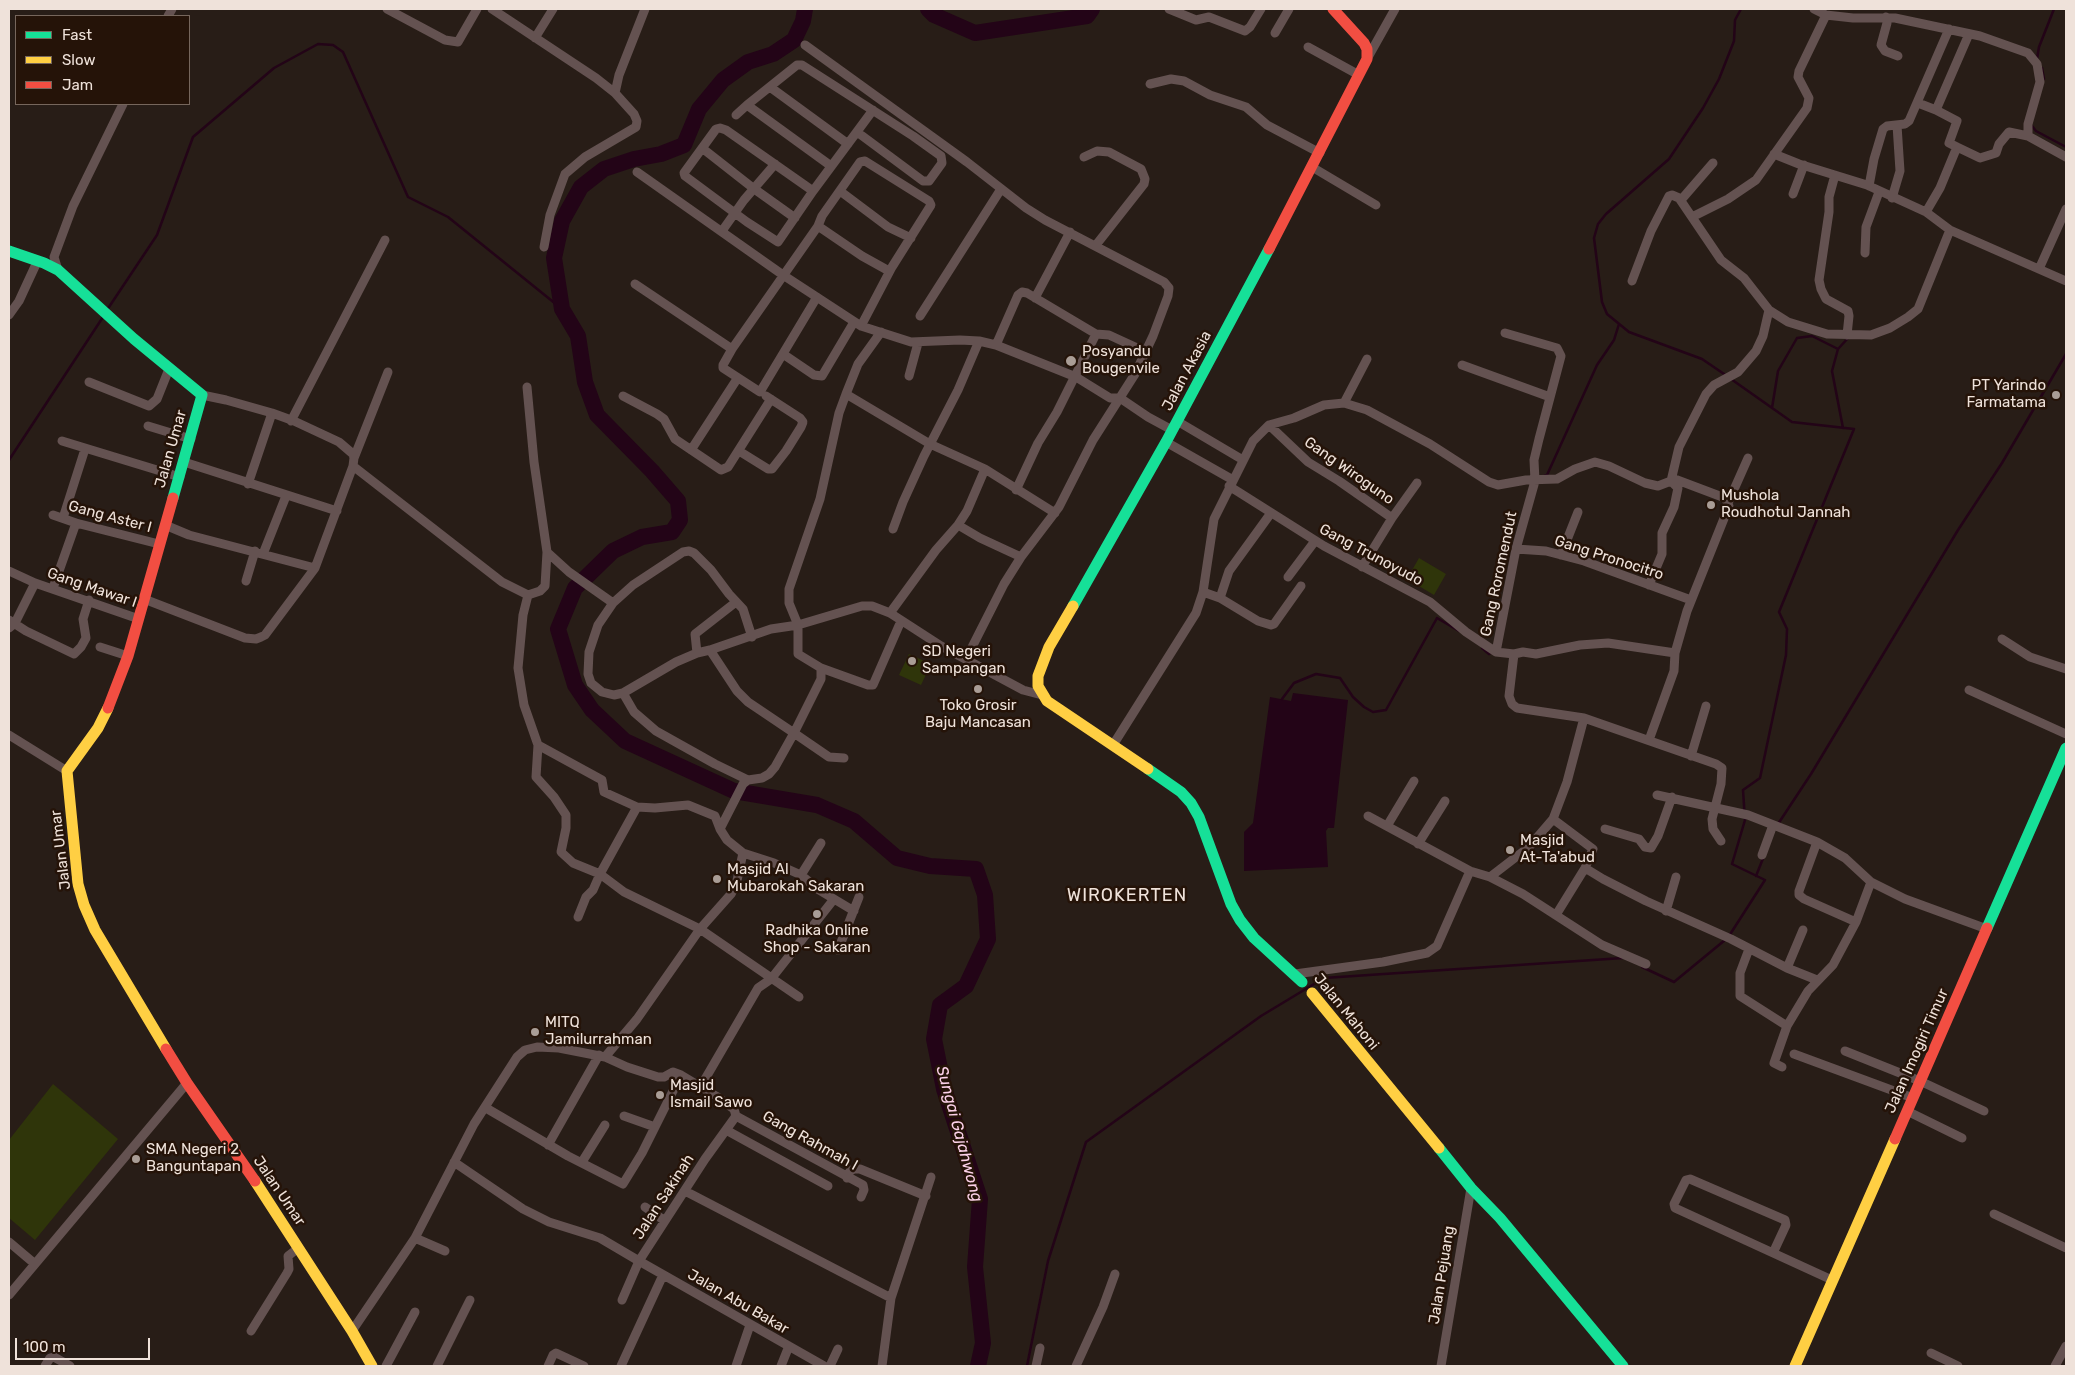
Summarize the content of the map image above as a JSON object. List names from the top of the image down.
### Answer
{
  "streets": {
    "street": [
      "Jalan Akasia",
      "Jalan Umar",
      "Gang Wiroguno",
      "Gang Aster I",
      "Gang Trunoyudo",
      "Gang Pronocitro",
      "Gang Roromendut",
      "Gang Mawar I",
      "Jalan Mahoni",
      "Jalan Imogiri Timur",
      "Gang Rahmah I",
      "Jalan Sakinah",
      "Jalan Pejuang",
      "Jalan Abu Bakar"
    ]
  },
  "crossings": [
    ["Jalan Akasia", "Gang Trunoyudo"],
    ["Jalan Akasia", "Jalan Mahoni"],
    ["Jalan Umar", "Gang Aster I"],
    ["Jalan Umar", "Gang Mawar I"],
    ["Gang Trunoyudo", "Gang Roromendut"],
    ["Gang Pronocitro", "Gang Roromendut"],
    ["Jalan Mahoni", "Jalan Pejuang"],
    ["Gang Rahmah I", "Jalan Sakinah"],
    ["Jalan Sakinah", "Jalan Abu Bakar"]
  ],
  "districts": ["WIROKERTEN"],
  "water": ["Sungai Gajahwong"],
  "places": [
    "Posyandu Bougenvile",
    "PT Yarindo Farmatama",
    "Mushola Roudhotul Jannah",
    "SD Negeri Sampangan",
    "Toko Grosir Baju Mancasan",
    "Masjid At-Ta'abud",
    "Masjid Al Mubarokah Sakaran",
    "Radhika Online Shop - Sakaran",
    "MITQ Jamilurrahman",
    "Masjid Ismail Sawo",
    "SMA Negeri 2 Banguntapan"
  ],
  "legend": ["Fast", "Slow", "Jam"],
  "scale_bar": "100 m"
}
